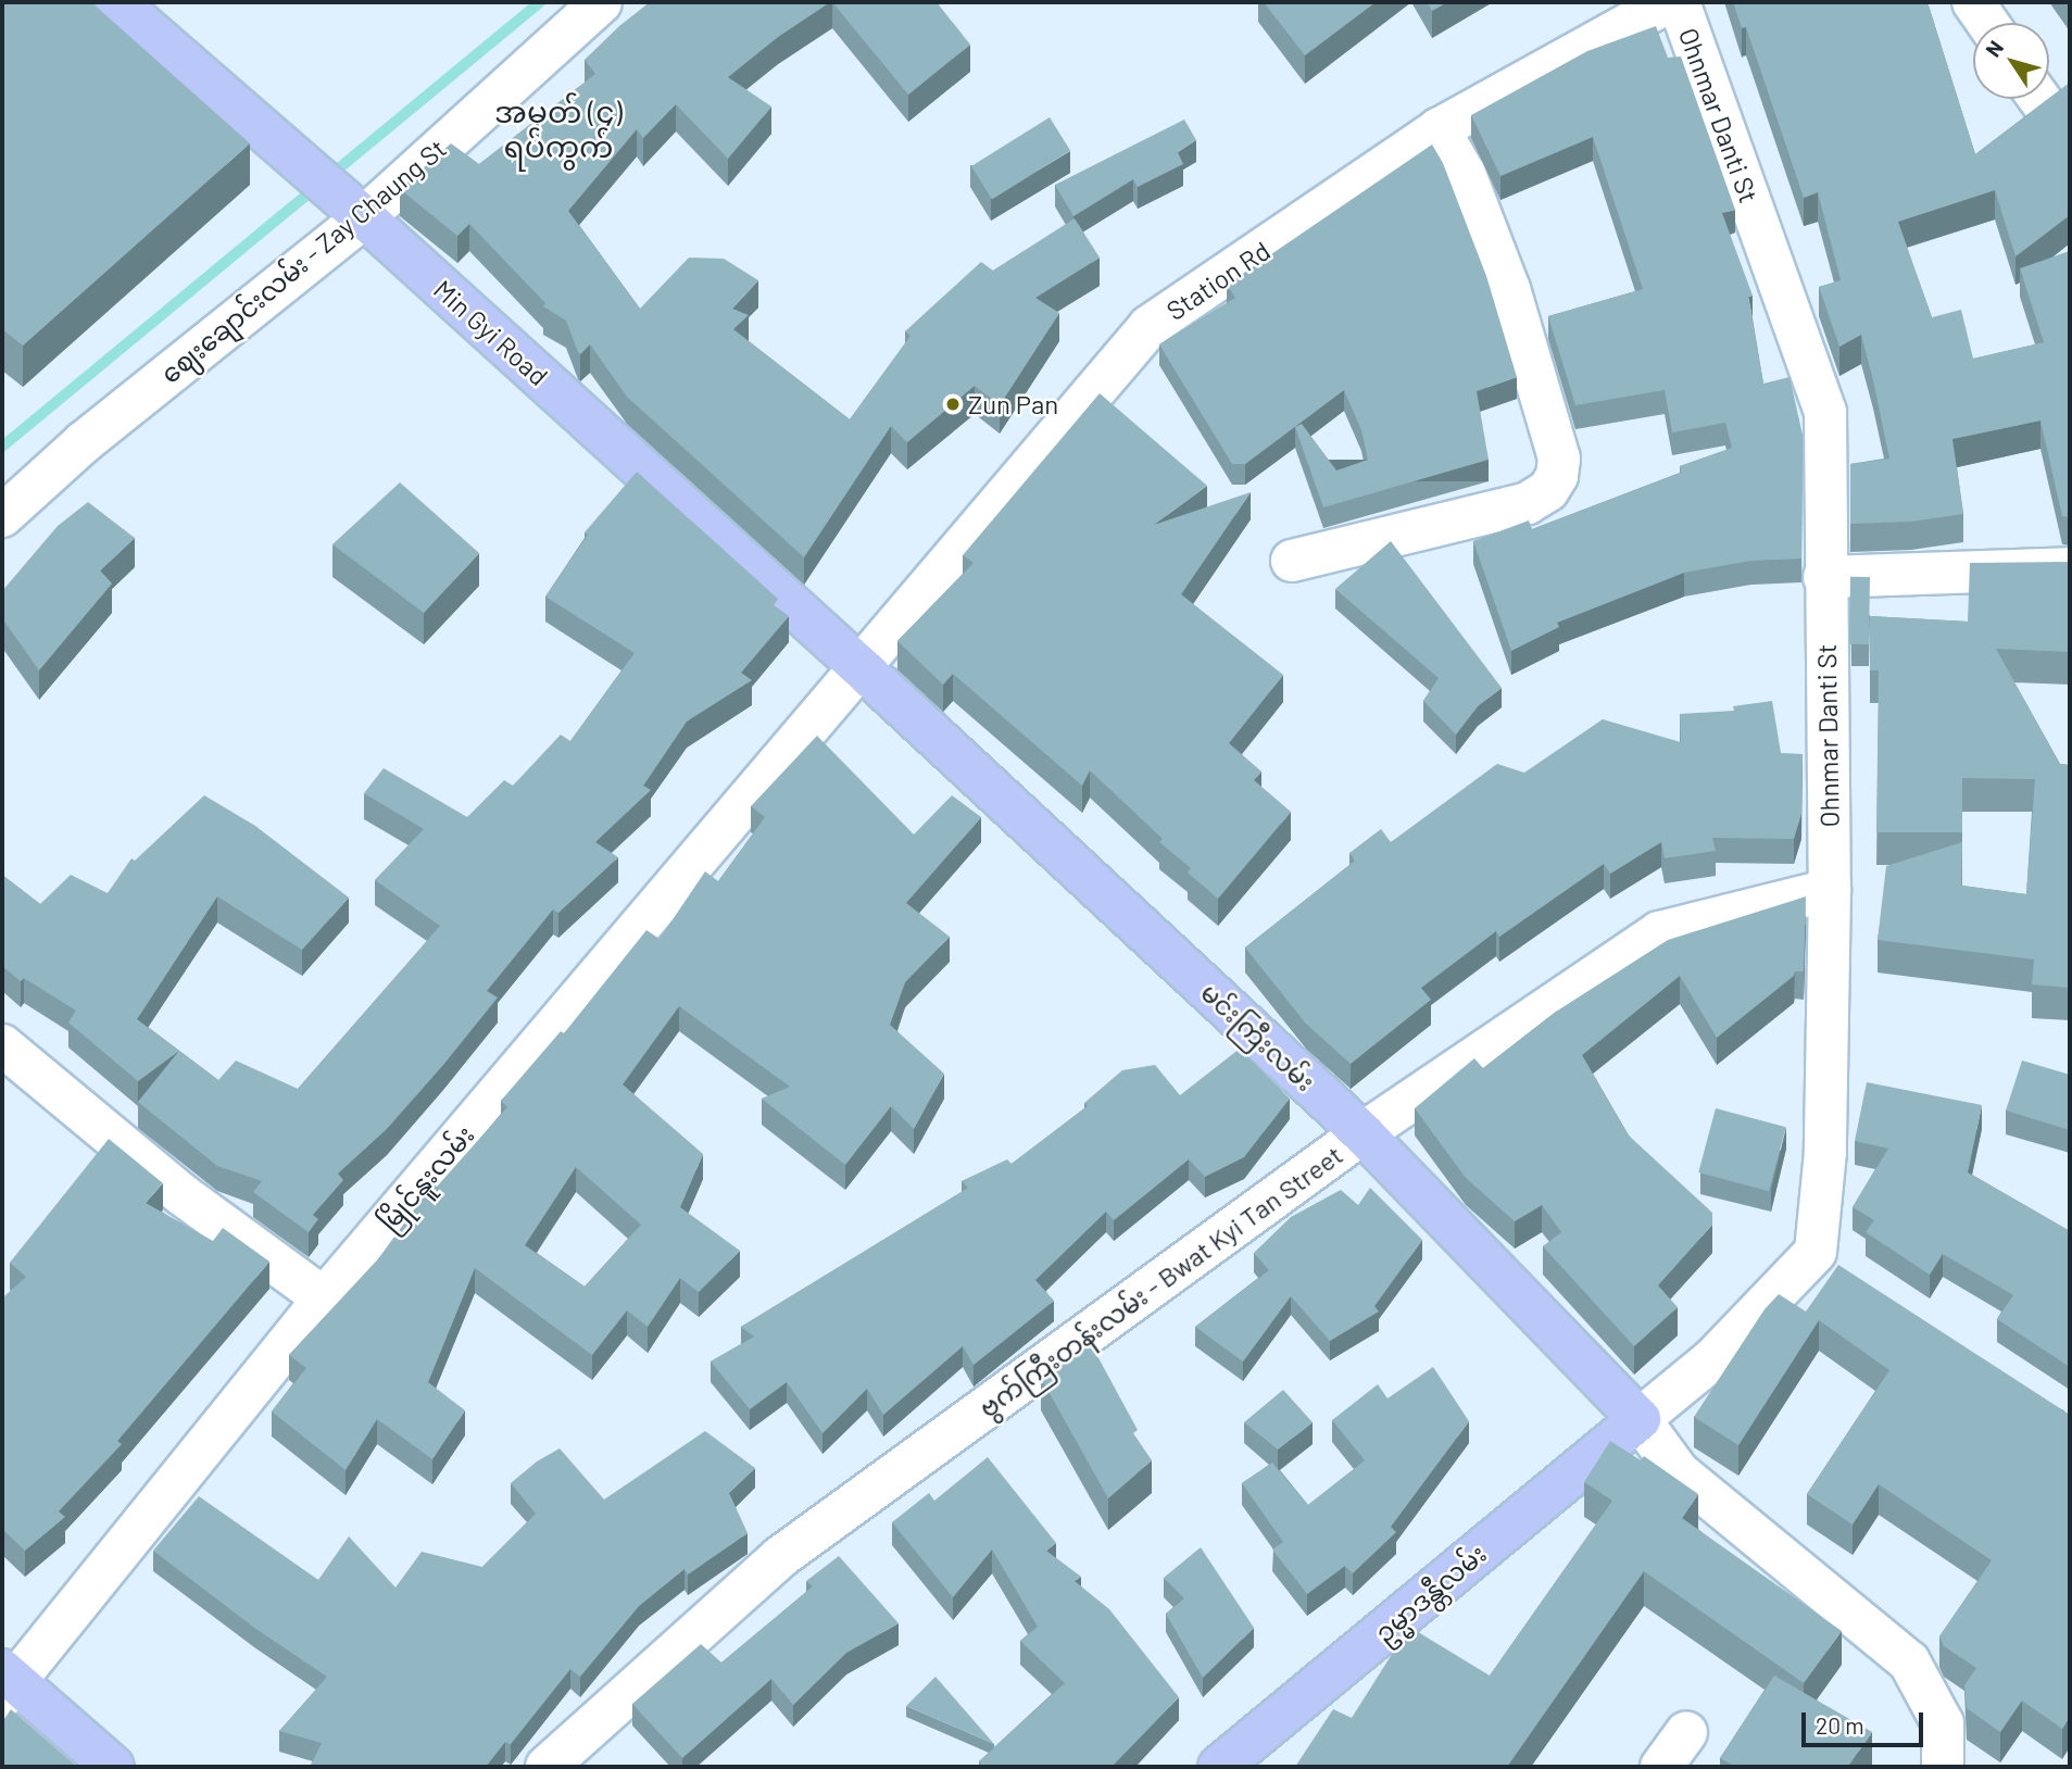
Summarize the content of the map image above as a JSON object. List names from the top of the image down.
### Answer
{
  "streets": {
    "main road": ["Min Gyi Road", "မင်းကြီးလမ်း", "ဥမ္မာဒန္တီလမ်း"],
    "street": [
      "Ohnmar Danti St",
      "ဈေးချောင်းလမ်း - Zay Chaung St",
      "Station Rd",
      "မြိုင်နူးလမ်း",
      "ဗွက်ကြီးတန်းလမ်း - Bwat Kyi Tan Street"
    ]
  },
  "crossings": [
    ["Ohnmar Danti St", "မင်းကြီးလမ်း"],
    ["Ohnmar Danti St", "ဗွက်ကြီးတန်းလမ်း - Bwat Kyi Tan Street"],
    ["Ohnmar Danti St", "ဥမ္မာဒန္တီလမ်း"],
    ["ဈေးချောင်းလမ်း - Zay Chaung St", "Min Gyi Road"],
    ["Station Rd", "Min Gyi Road"],
    ["Station Rd", "မင်းကြီးလမ်း"],
    ["Station Rd", "မြိုင်နူးလမ်း"],
    ["Min Gyi Road", "မင်းကြီးလမ်း"],
    ["Min Gyi Road", "မြိုင်နူးလမ်း"],
    ["မင်းကြီးလမ်း", "မြိုင်နူးလမ်း"],
    ["မင်းကြီးလမ်း", "ဗွက်ကြီးတန်းလမ်း - Bwat Kyi Tan Street"],
    ["မင်းကြီးလမ်း", "ဥမ္မာဒန္တီလမ်း"]
  ],
  "districts": ["အမှတ် (၄) ရပ်ကွက်"],
  "places": ["Zun Pan"],
  "scale_bar": "20 m",
  "north": "top left"
}
